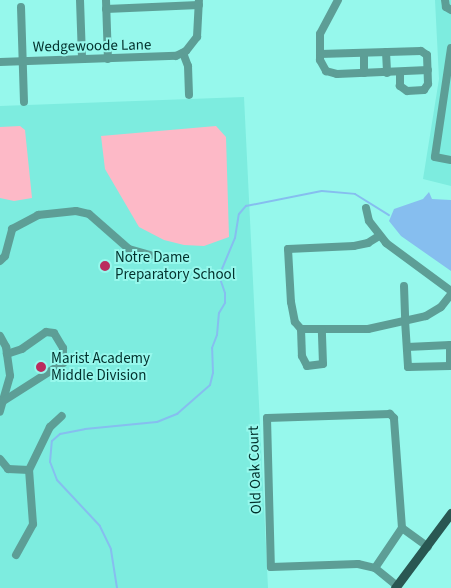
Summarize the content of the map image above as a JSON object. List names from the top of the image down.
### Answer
{
  "streets": {
    "street": ["Wedgewoode Lane", "Old Oak Court"]
  },
  "places": ["Notre Dame Preparatory School", "Marist Academy Middle Division"]
}
